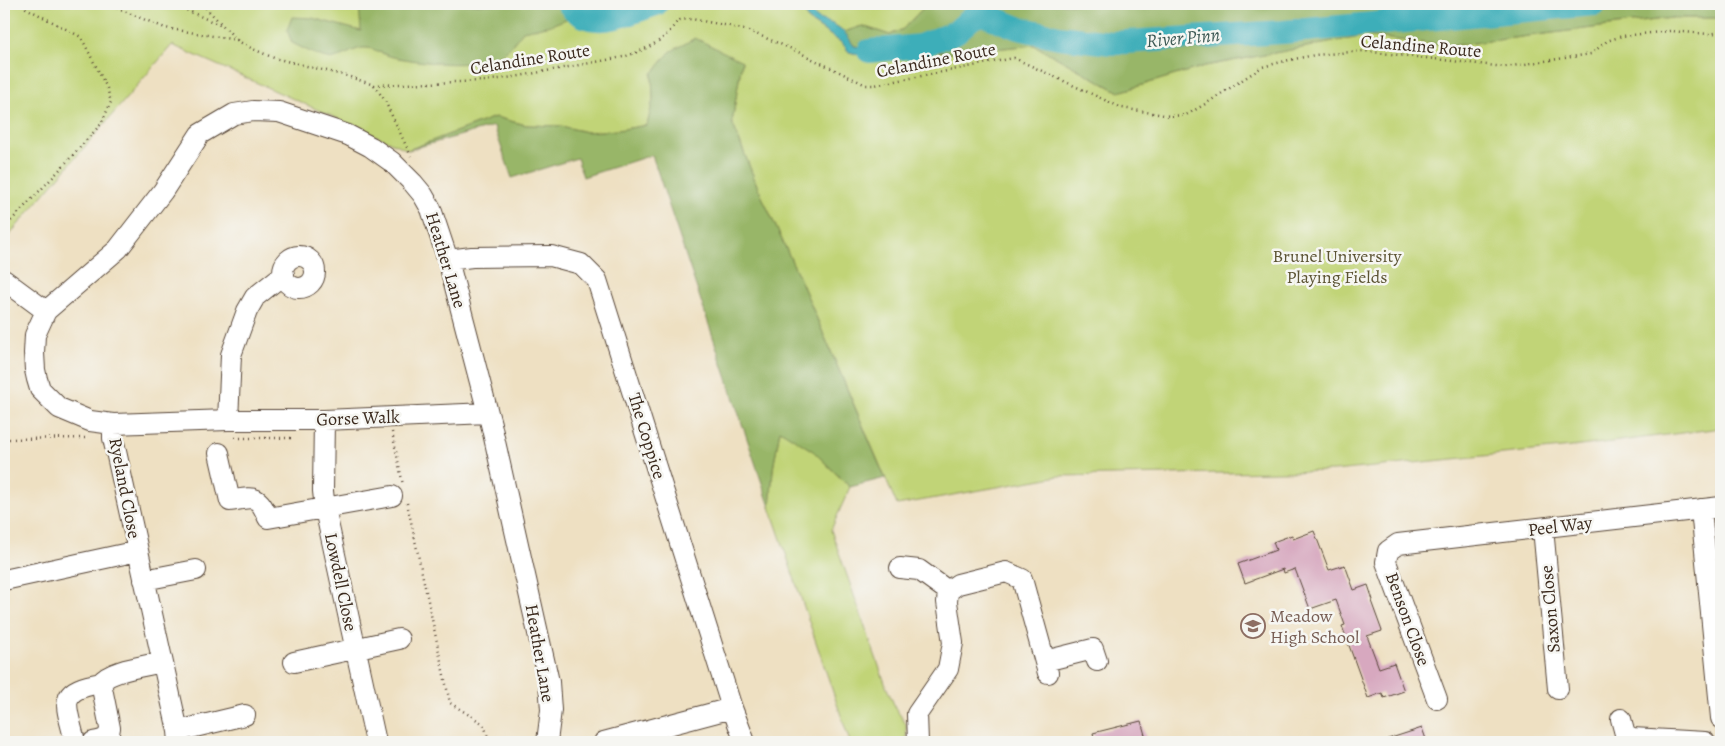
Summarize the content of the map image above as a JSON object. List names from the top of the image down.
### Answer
{
  "streets": {
    "street": [
      "Heather Lane",
      "Gorse Walk",
      "The Coppice",
      "Ryeland Close",
      "Peel Way",
      "Lowdell Close",
      "Saxon Close",
      "Benson Close"
    ],
    "path": ["Celandine Route"]
  },
  "crossings": [
    ["Heather Lane", "Gorse Walk"],
    ["Heather Lane", "The Coppice"],
    ["Gorse Walk", "Ryeland Close"],
    ["Gorse Walk", "Lowdell Close"],
    ["Peel Way", "Saxon Close"],
    ["Peel Way", "Benson Close"]
  ],
  "water": ["River Pinn"],
  "parks": ["Brunel University Playing Fields"],
  "places": {
    "school or university": ["Meadow High School"]
  }
}
